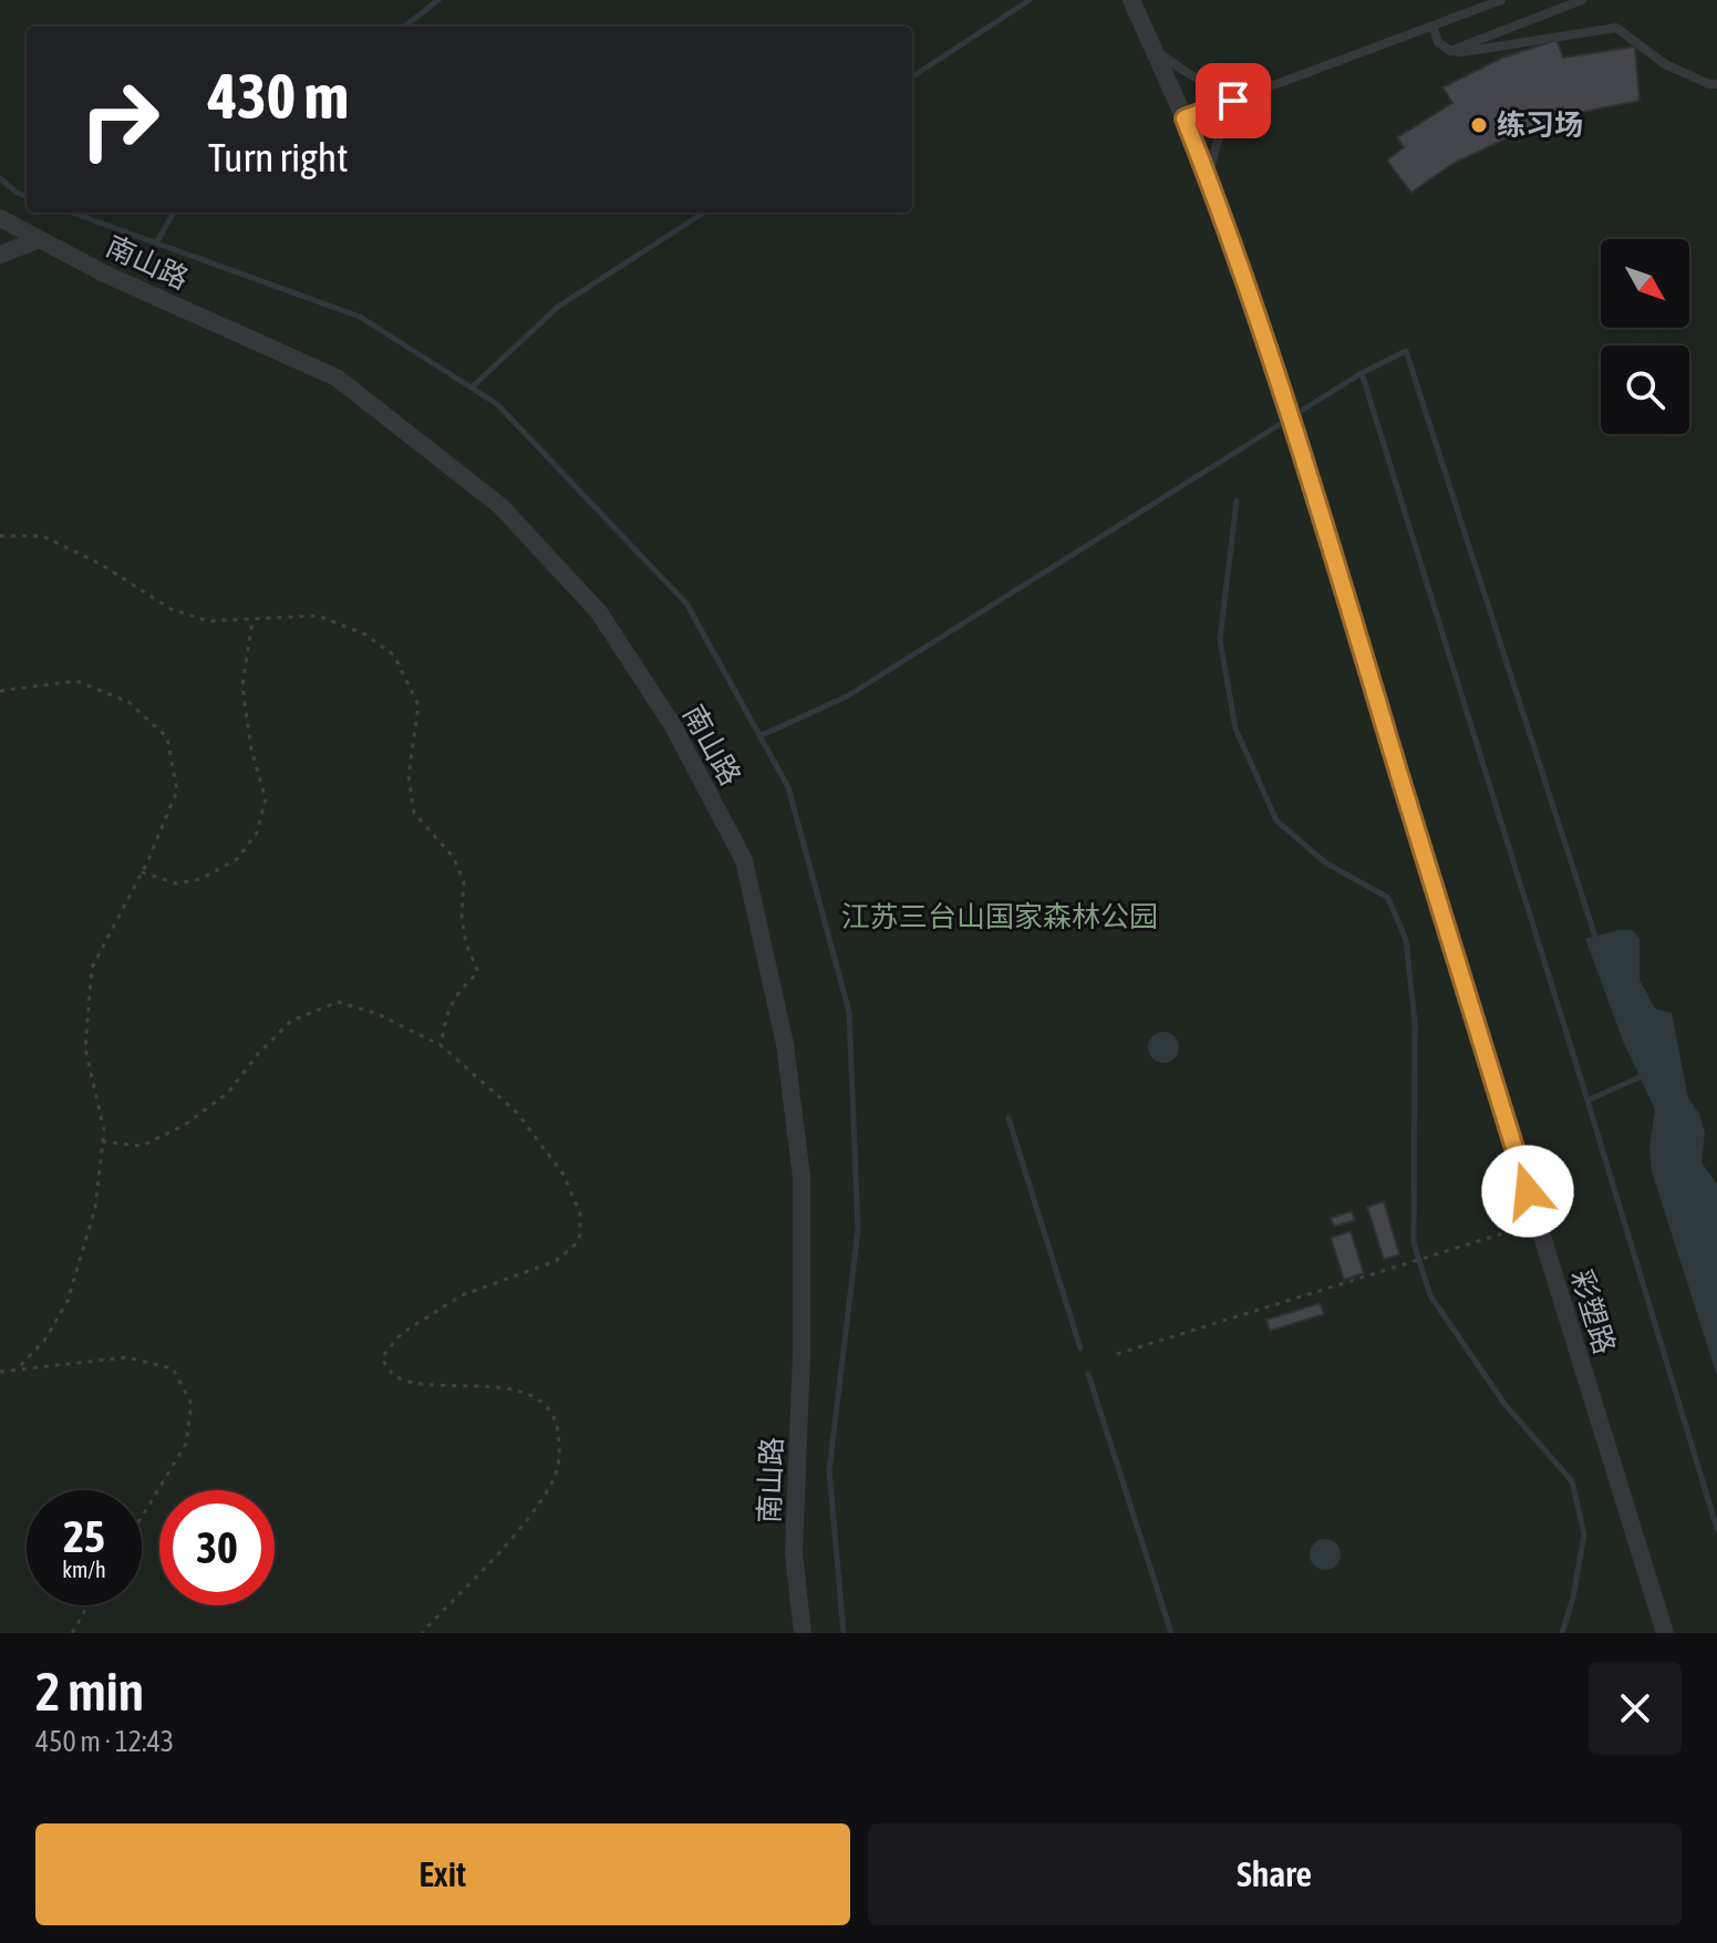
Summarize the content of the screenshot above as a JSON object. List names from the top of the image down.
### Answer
{
  "streets": {
    "street": ["南山路", "彩塑路"]
  },
  "parks": ["江苏三台山国家森林公园"],
  "places": ["练习场"],
  "north": "bottom right",
  "page": {
    "turn": ["430 m", "Turn right"],
    "speed": "25 km/h",
    "limit": "30",
    "heading": ["2 min", "450 m · 12:43"],
    "buttons": ["Exit", "Share"]
  }
}
